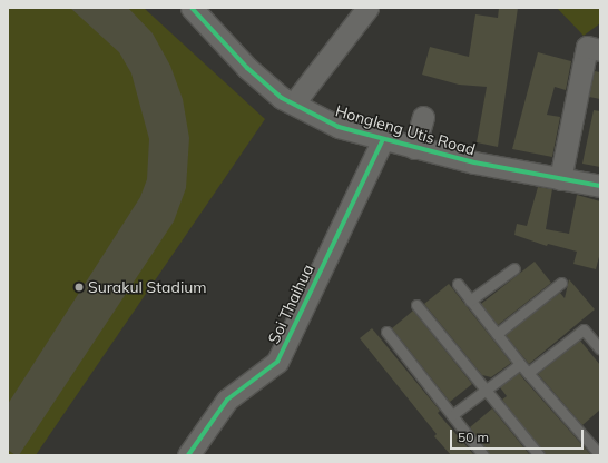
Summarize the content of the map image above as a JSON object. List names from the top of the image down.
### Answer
{
  "streets": {
    "street": ["Hongleng Utis Road", "Soi Thaihua"]
  },
  "crossings": [
    ["Hongleng Utis Road", "Soi Thaihua"]
  ],
  "places": ["Surakul Stadium"],
  "scale_bar": "50 m"
}
